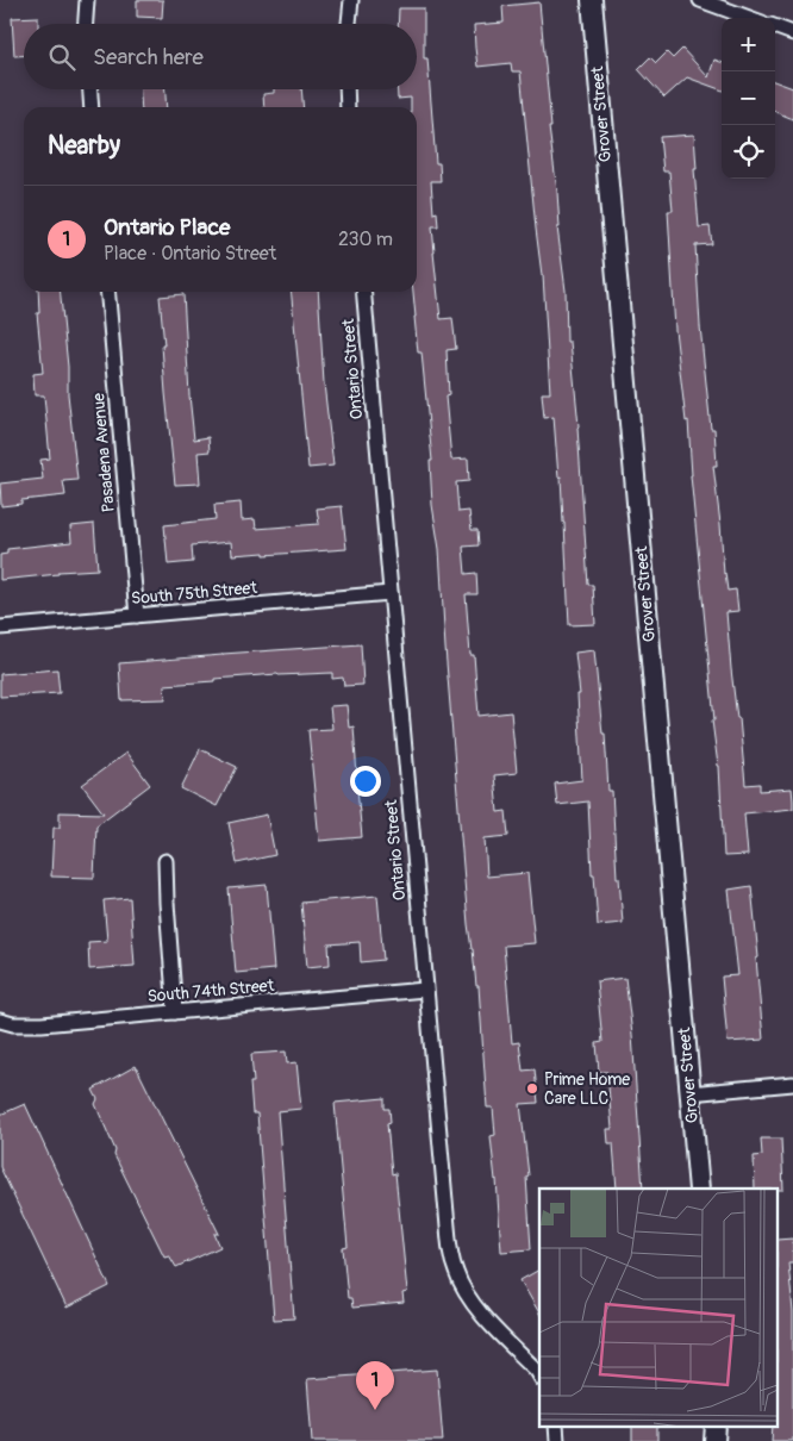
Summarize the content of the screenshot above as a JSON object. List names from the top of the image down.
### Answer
{
  "streets": {
    "street": [
      "Grover Street",
      "Ontario Street",
      "Pasadena Avenue",
      "South 75th Street",
      "South 74th Street"
    ]
  },
  "crossings": [
    ["Ontario Street", "South 75th Street"],
    ["Ontario Street", "South 74th Street"],
    ["Pasadena Avenue", "South 75th Street"]
  ],
  "places": ["Prime Home Care LLC"],
  "page": {
    "map_buttons": ["+", "−"],
    "search": "Search here",
    "heading": "Nearby",
    "list": [
      {
        "mark": "1",
        "name": "Ontario Place",
        "note": "Place · Ontario Street",
        "value": "230 m"
      }
    ],
    "pins": "1"
  }
}
